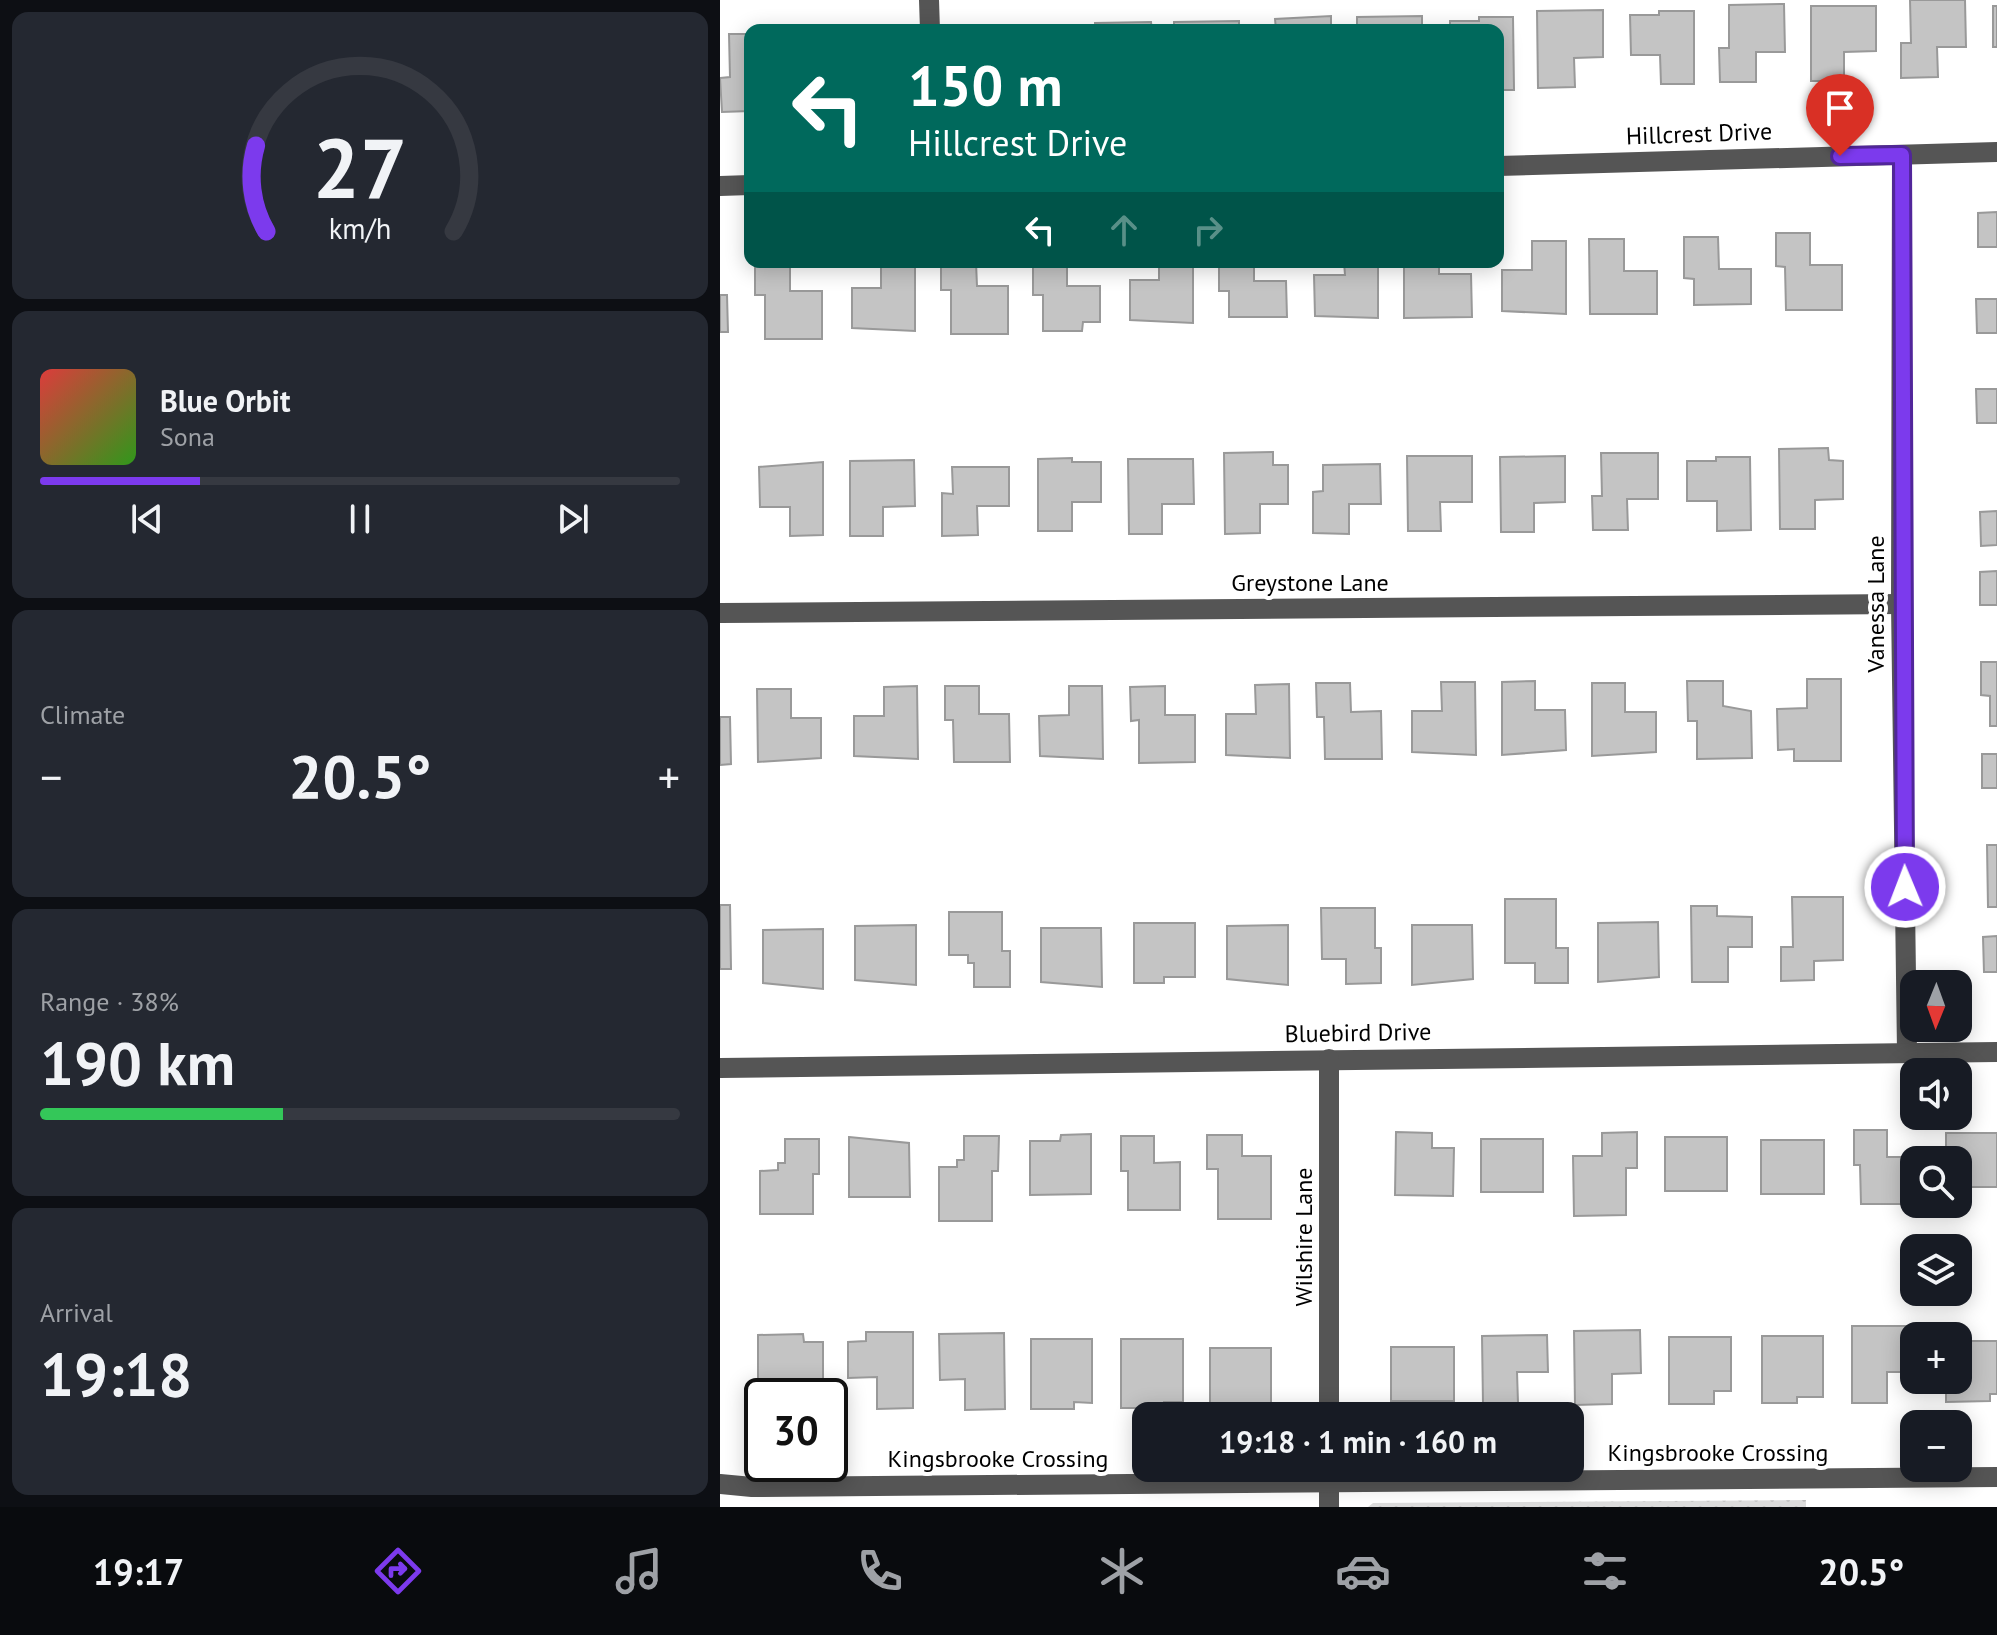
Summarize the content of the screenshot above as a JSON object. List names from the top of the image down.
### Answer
{
  "streets": {
    "street": [
      "Hillcrest Drive",
      "Greystone Lane",
      "Vanessa Lane",
      "Bluebird Drive",
      "Wilshire Lane",
      "Kingsbrooke Crossing"
    ]
  },
  "crossings": [
    ["Hillcrest Drive", "Vanessa Lane"],
    ["Greystone Lane", "Vanessa Lane"],
    ["Vanessa Lane", "Bluebird Drive"],
    ["Bluebird Drive", "Wilshire Lane"]
  ],
  "north": "bottom",
  "page": {
    "turn": ["150 m", "Hillcrest Drive"],
    "song": ["Blue Orbit", "Sona"],
    "tile": [
      "Climate",
      ["Range · 38%", "190 km"],
      ["Arrival", "19:18"]
    ],
    "heat": ["−", "20.5°", "+"],
    "map_buttons": ["+", "−"],
    "limit": "30",
    "trip": "19:18 · 1 min · 160 m",
    "tabs": ["19:17", "20.5°"],
    "gauge": ["27", "km/h"]
  }
}
